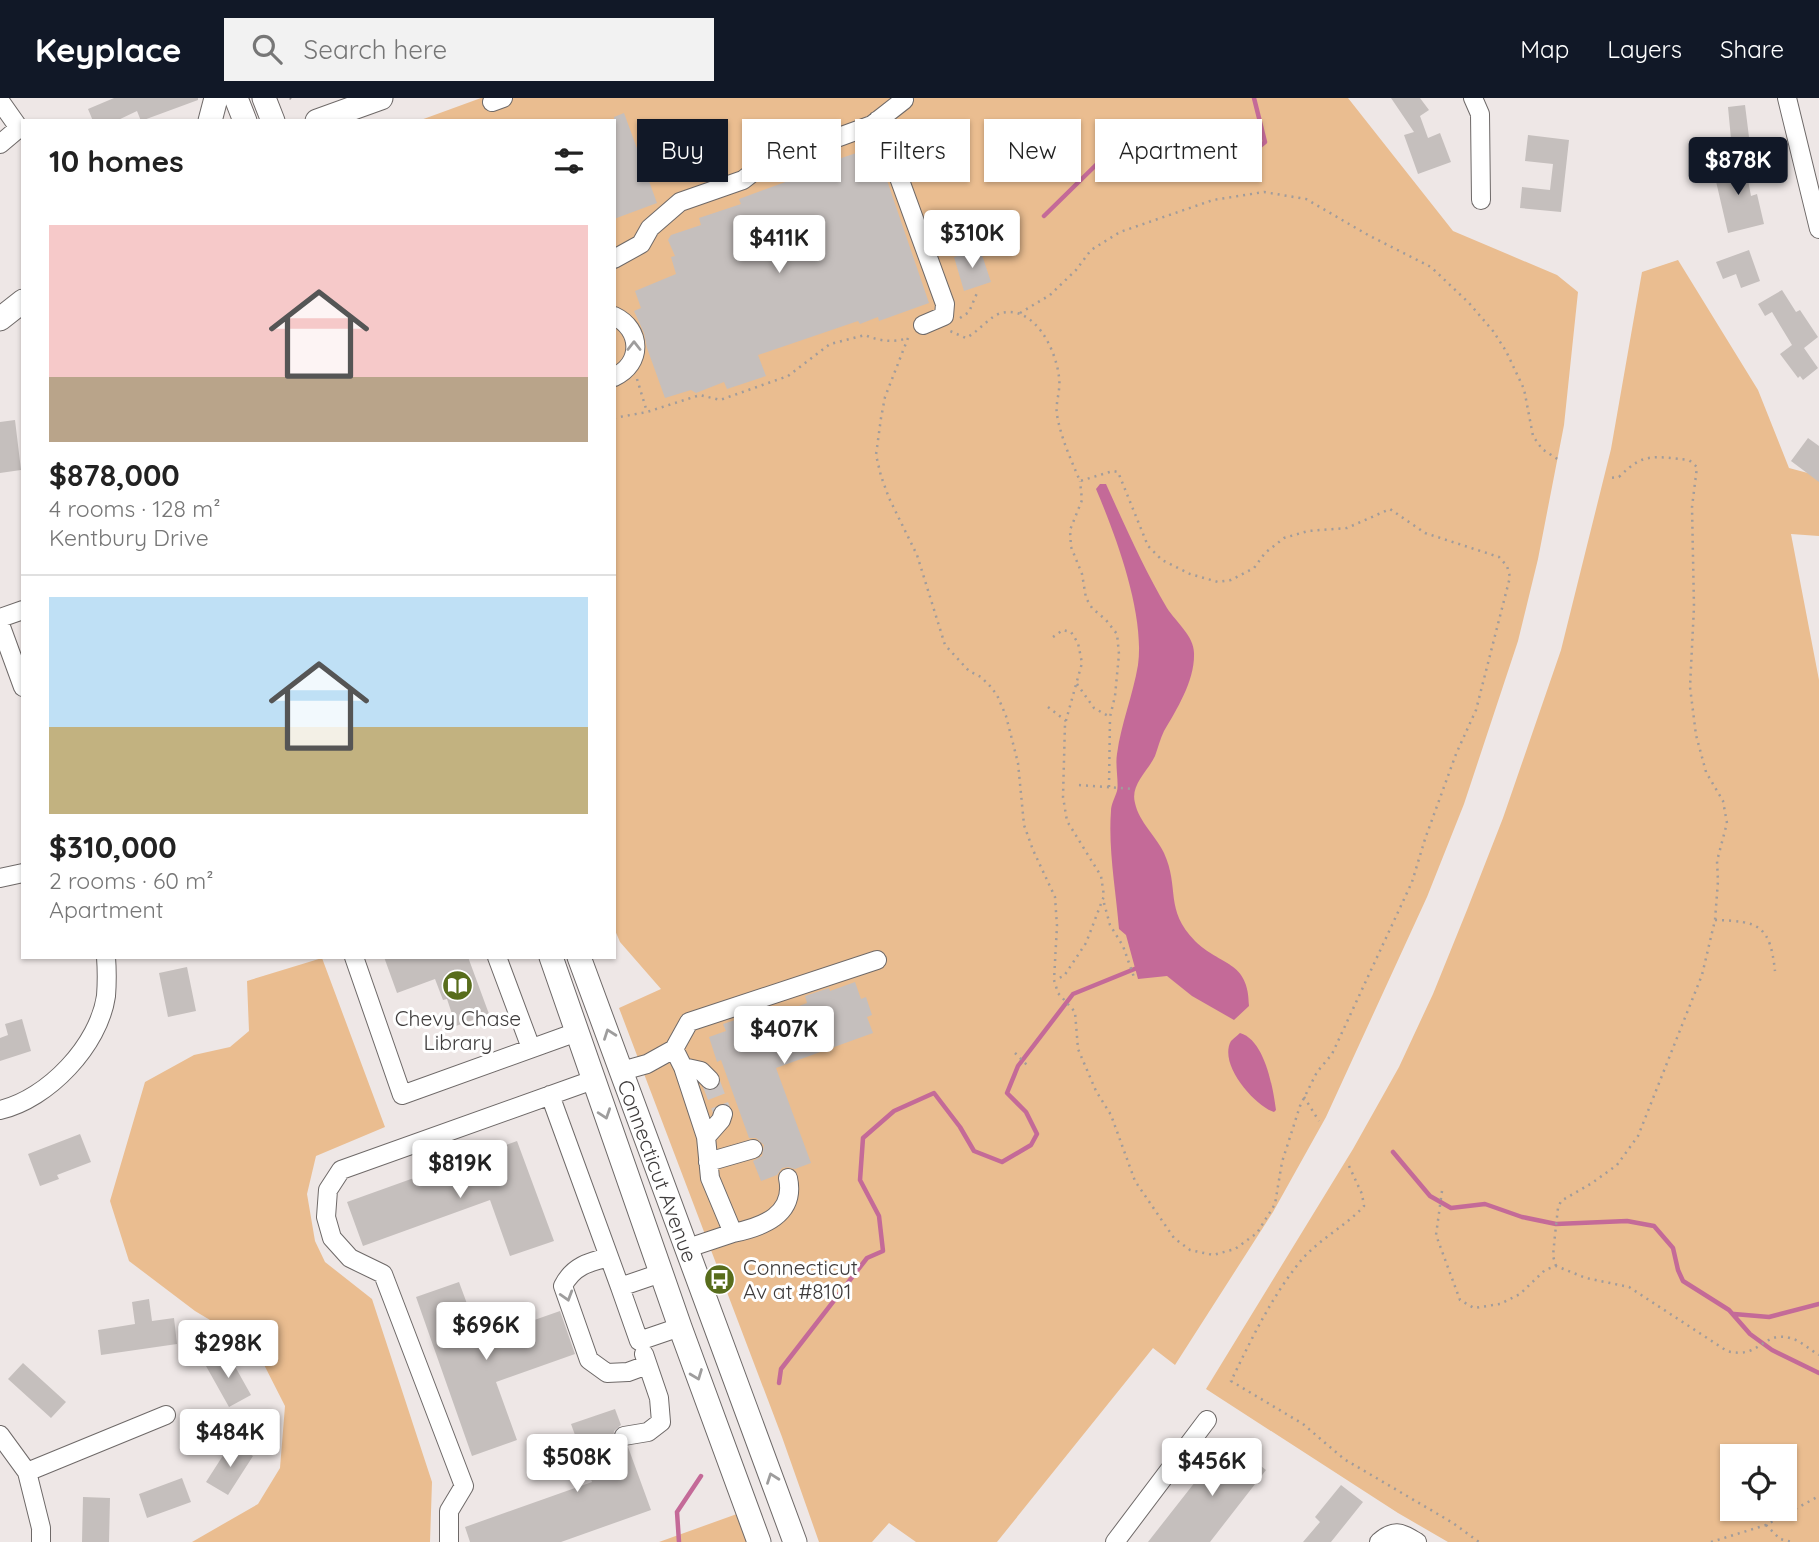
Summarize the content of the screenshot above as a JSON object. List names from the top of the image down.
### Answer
{
  "streets": {
    "main road": ["Connecticut Avenue"]
  },
  "places": {
    "library": ["Chevy Chase Library"],
    "bus stop": ["Connecticut Av at #8101"]
  },
  "page": {
    "header": "Keyplace",
    "search": "Search here",
    "nav": ["Map", "Layers", "Share"],
    "chip": [
      "Buy",
      "Rent",
      "Filters",
      "New",
      "Apartment"
    ],
    "heading": "10 homes",
    "price": [
      "$878K",
      "$310K",
      "$411K",
      "$407K",
      "$819K",
      "$696K",
      "$298K",
      "$484K",
      "$508K",
      "$456K"
    ],
    "list": [
      {
        "name": "$878,000",
        "note": "4 rooms · 128 m² · Kentbury Drive"
      },
      {
        "name": "$310,000",
        "note": "2 rooms · 60 m² · Apartment"
      }
    ]
  }
}
